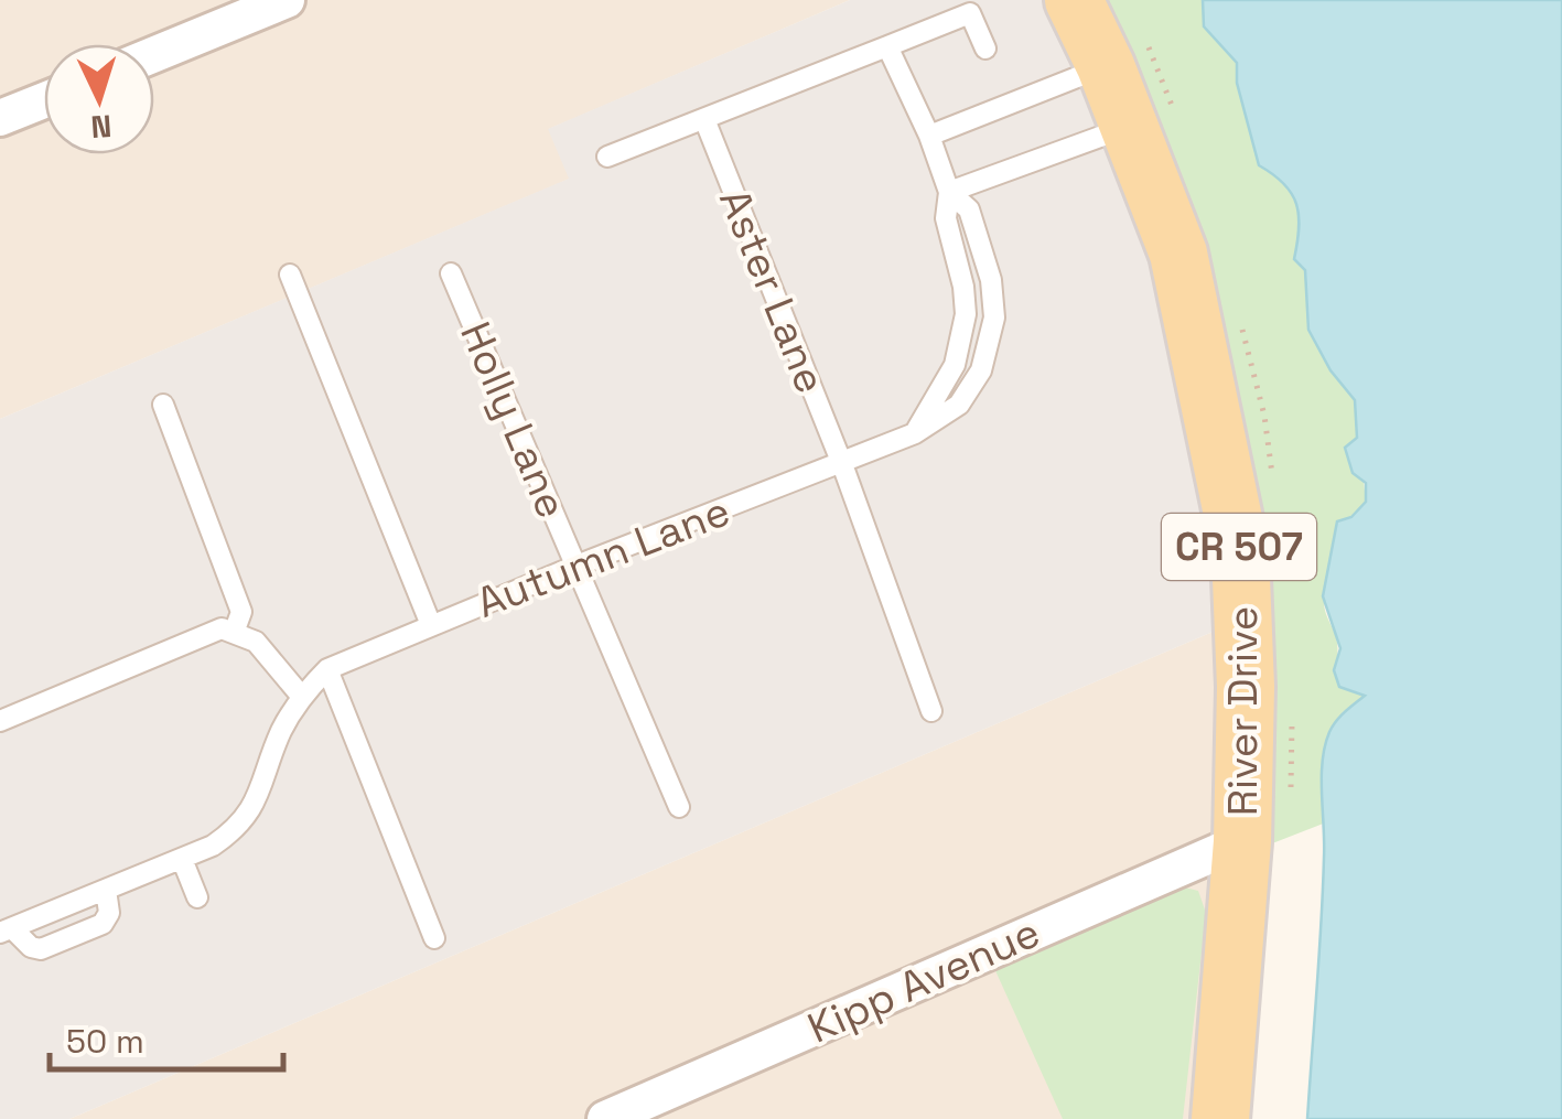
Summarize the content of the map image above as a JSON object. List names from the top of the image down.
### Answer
{
  "streets": {
    "main road": ["CR 507", "River Drive"],
    "street": ["Kipp Avenue"],
    "lane": ["Aster Lane", "Holly Lane", "Autumn Lane"]
  },
  "crossings": [
    ["Aster Lane", "Autumn Lane"],
    ["Holly Lane", "Autumn Lane"],
    ["River Drive", "Kipp Avenue"]
  ],
  "scale_bar": "50 m",
  "north": "bottom"
}
